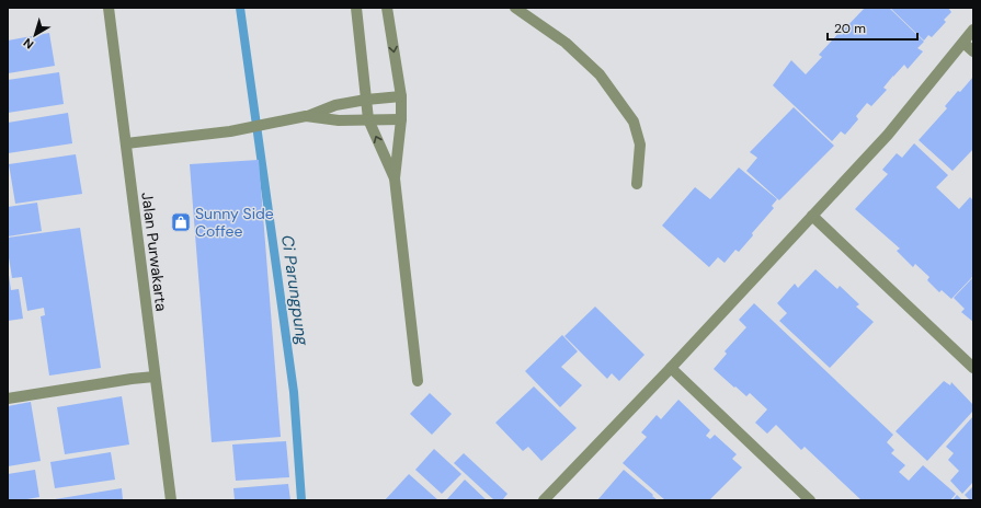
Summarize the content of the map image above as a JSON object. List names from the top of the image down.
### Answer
{
  "streets": {
    "street": ["Jalan Purwakarta"]
  },
  "water": ["Ci Parungpung"],
  "places": {
    "shop": ["Sunny Side Coffee"]
  },
  "scale_bar": "20 m",
  "north": "bottom left"
}
